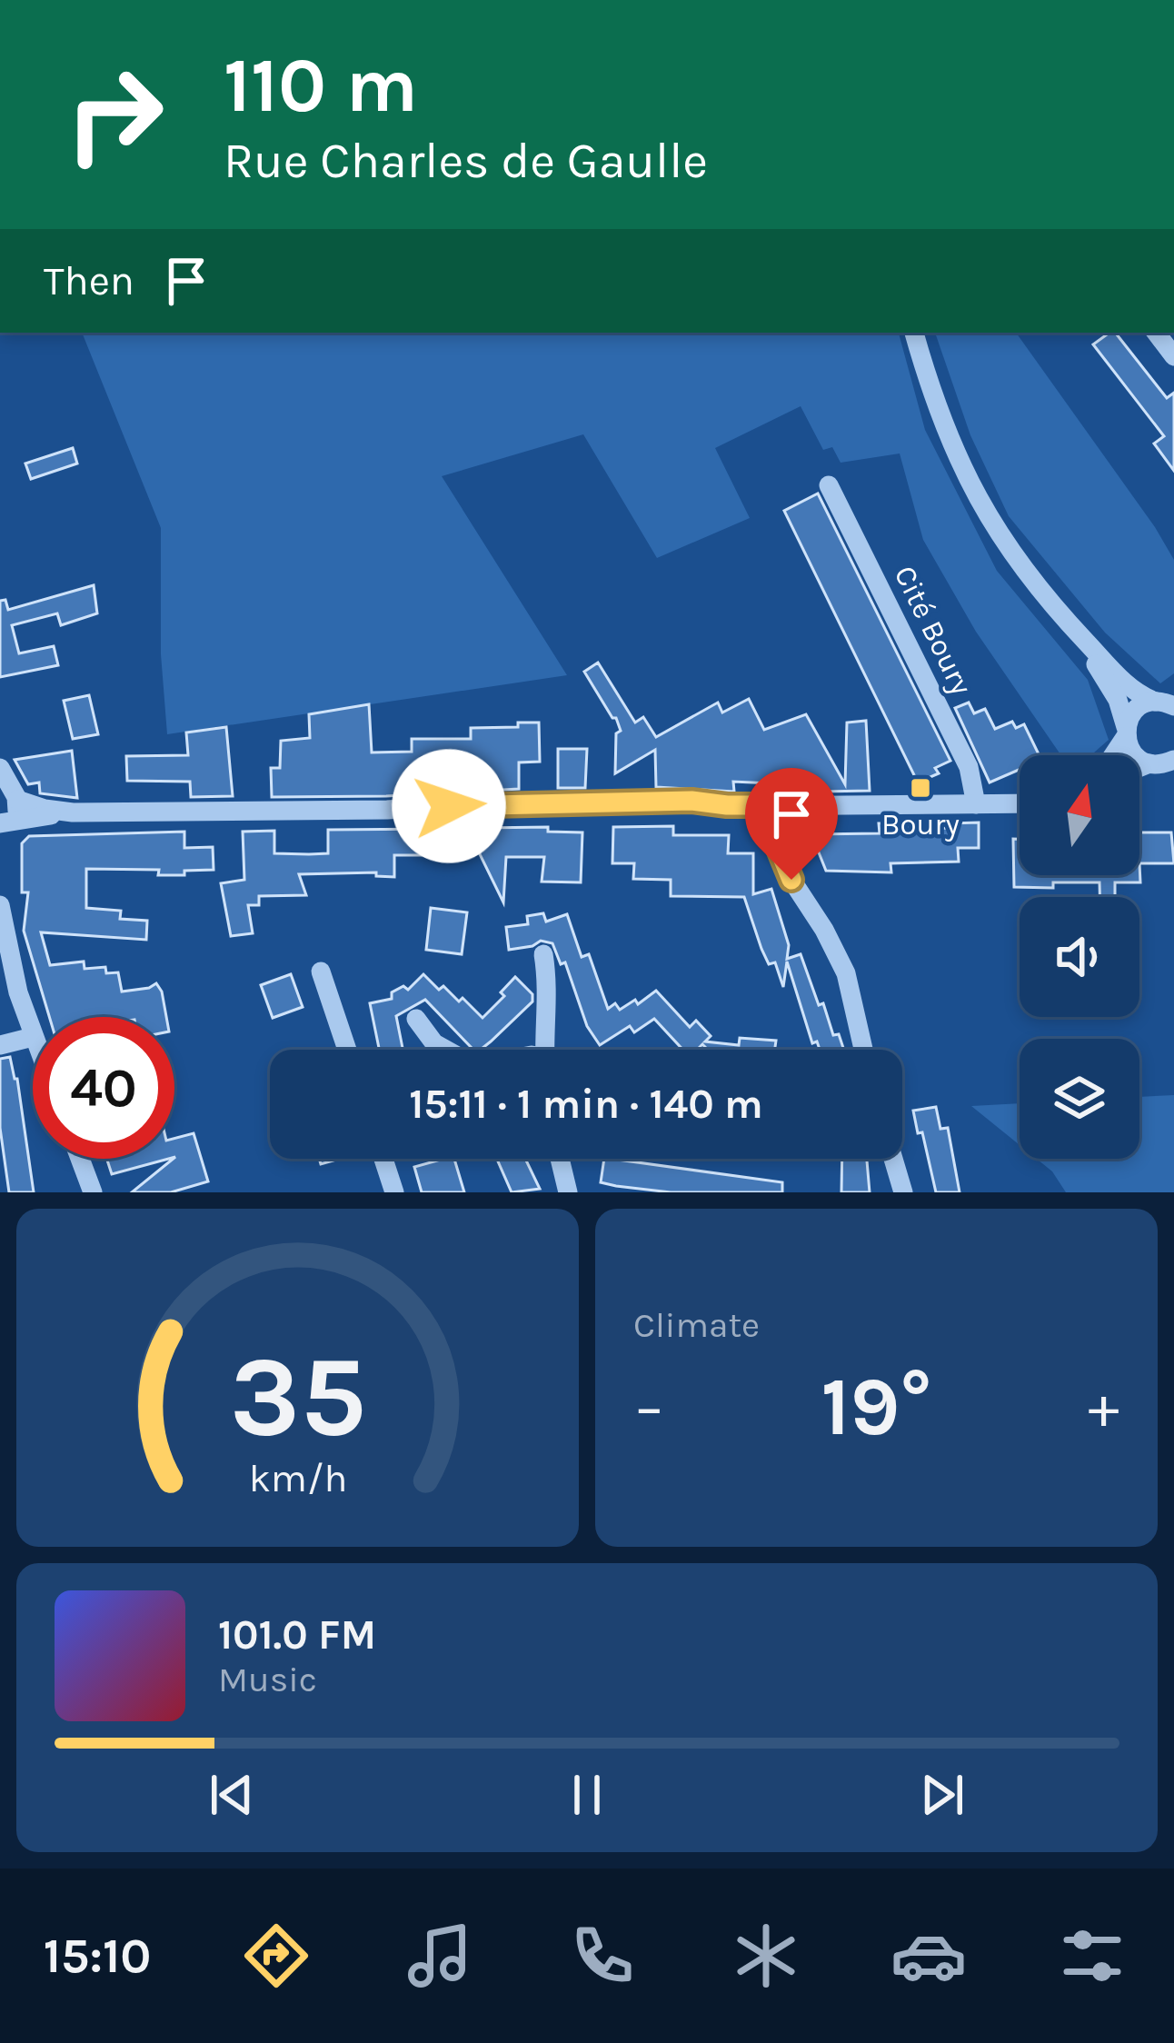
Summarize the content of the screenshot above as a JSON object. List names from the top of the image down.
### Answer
{
  "streets": {
    "street": ["Cité Boury"]
  },
  "places": {
    "transit": ["Boury"]
  },
  "north": "top",
  "page": {
    "turn": ["110 m", "Rue Charles de Gaulle"],
    "then": "Then",
    "limit": "40",
    "trip": "15:11 · 1 min · 140 m",
    "tile": "Climate",
    "heat": ["−", "19°", "+"],
    "song": ["101.0 FM", "Music"],
    "tabs": "15:10",
    "gauge": ["35", "km/h"]
  }
}
